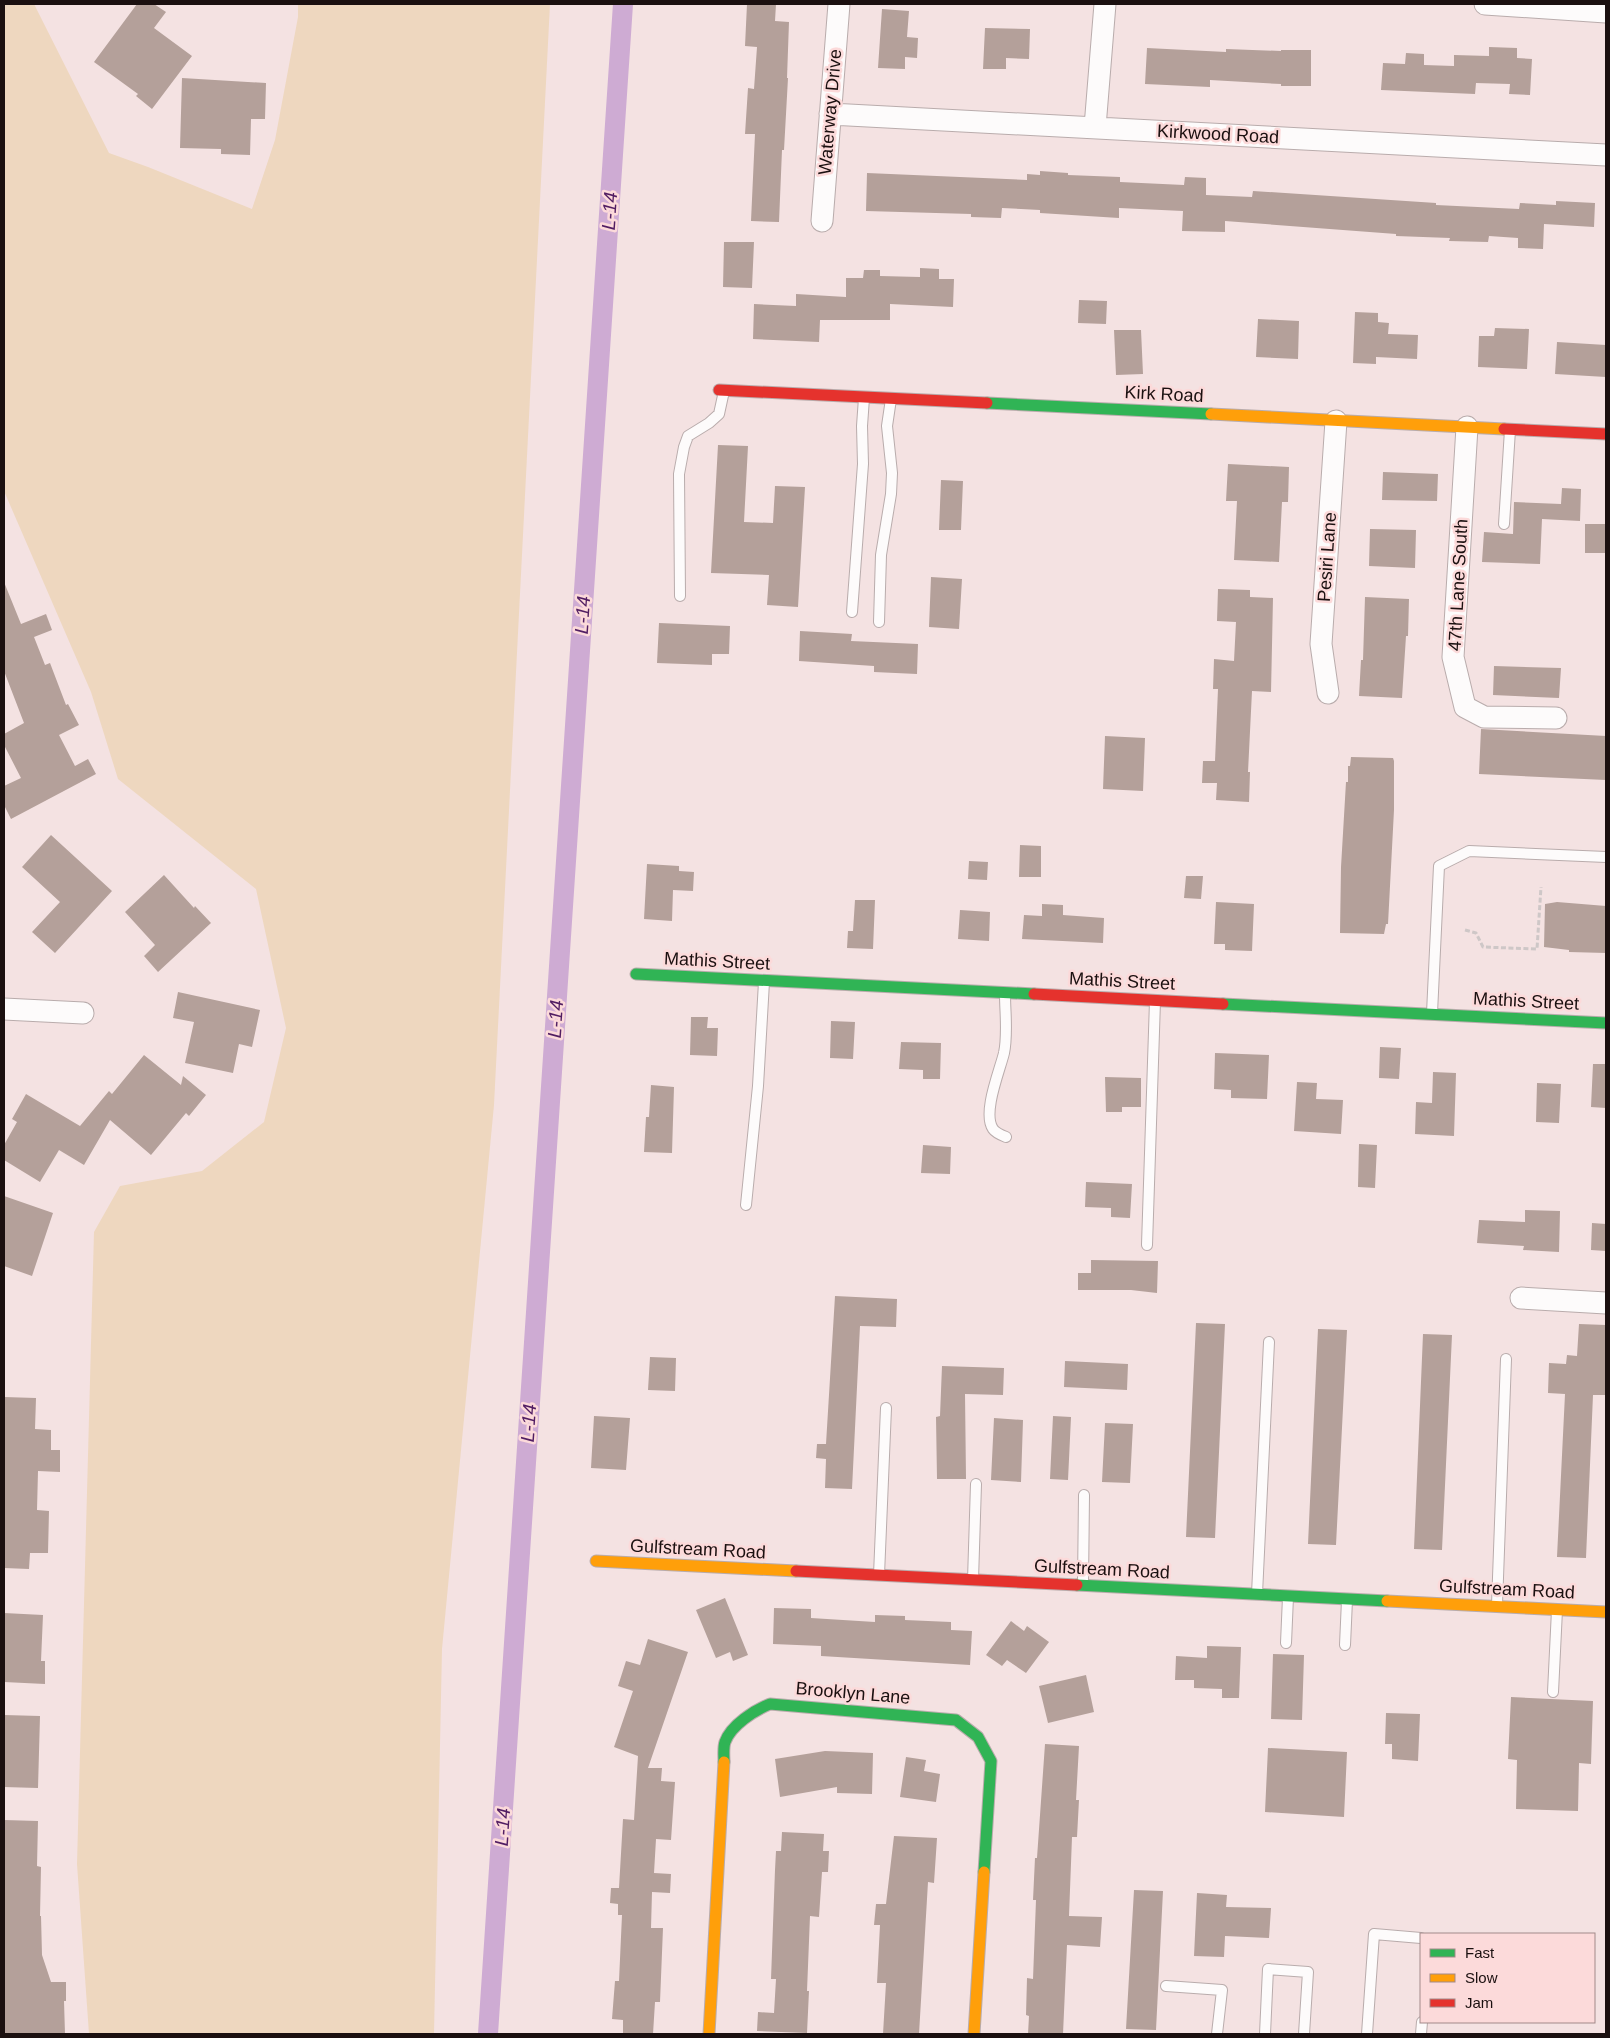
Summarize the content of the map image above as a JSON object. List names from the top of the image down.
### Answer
{
  "streets": {
    "street": [
      "Waterway Drive",
      "Kirkwood Road",
      "Kirk Road",
      "Pesiri Lane",
      "47th Lane South",
      "Mathis Street",
      "Gulfstream Road",
      "Brooklyn Lane"
    ]
  },
  "crossings": [
    ["Waterway Drive", "Kirkwood Road"],
    ["Kirk Road", "Pesiri Lane"],
    ["Kirk Road", "47th Lane South"]
  ],
  "water": ["L-14"],
  "legend": ["Fast", "Slow", "Jam"]
}
